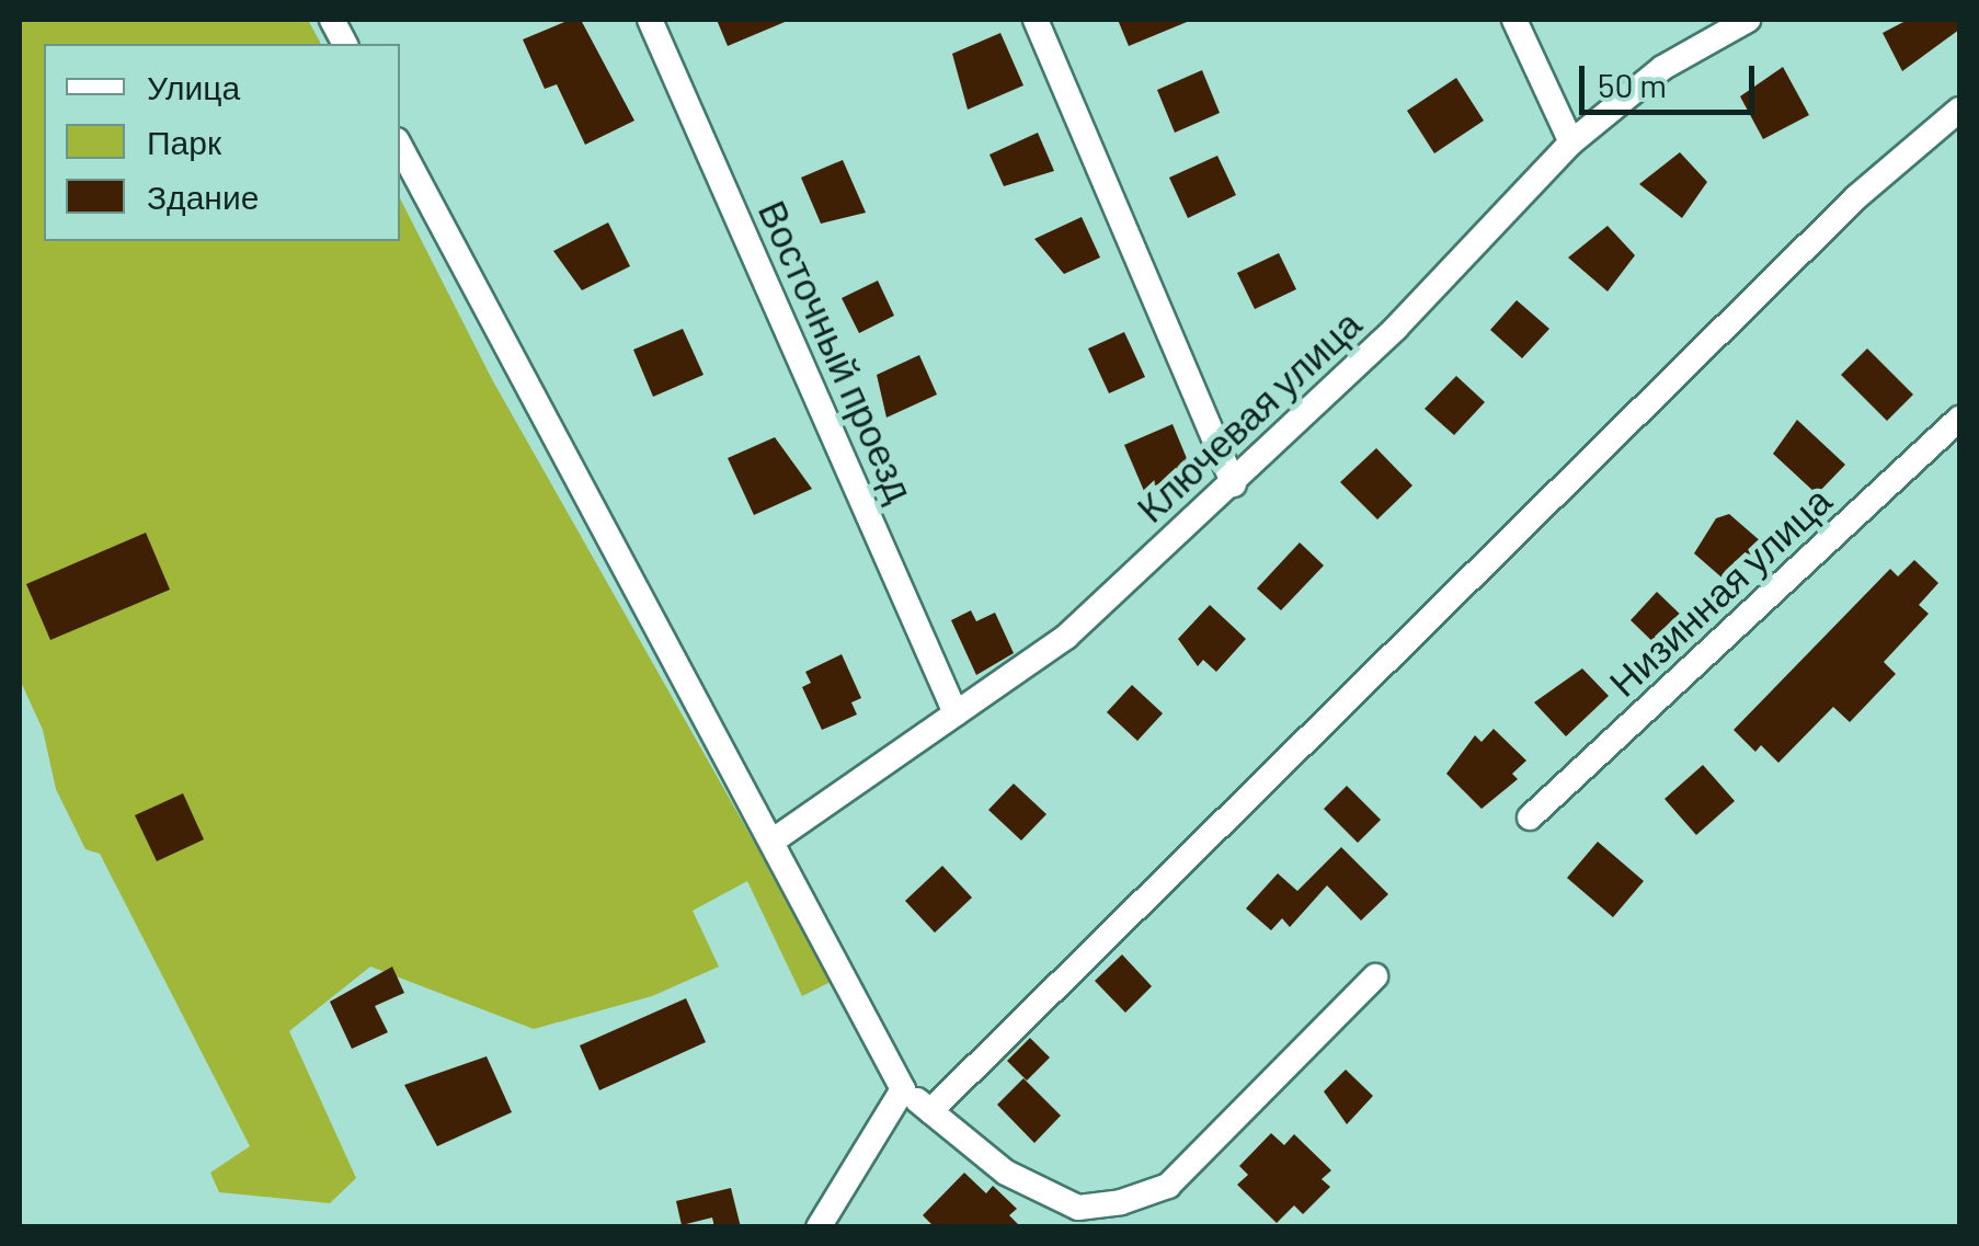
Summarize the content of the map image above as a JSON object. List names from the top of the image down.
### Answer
{
  "streets": {
    "street": ["Восточный проезд", "Ключевая улица", "Низинная улица"]
  },
  "crossings": [
    ["Восточный проезд", "Ключевая улица"]
  ],
  "legend": ["Улица", "Парк", "Здание"],
  "scale_bar": "50 m"
}
